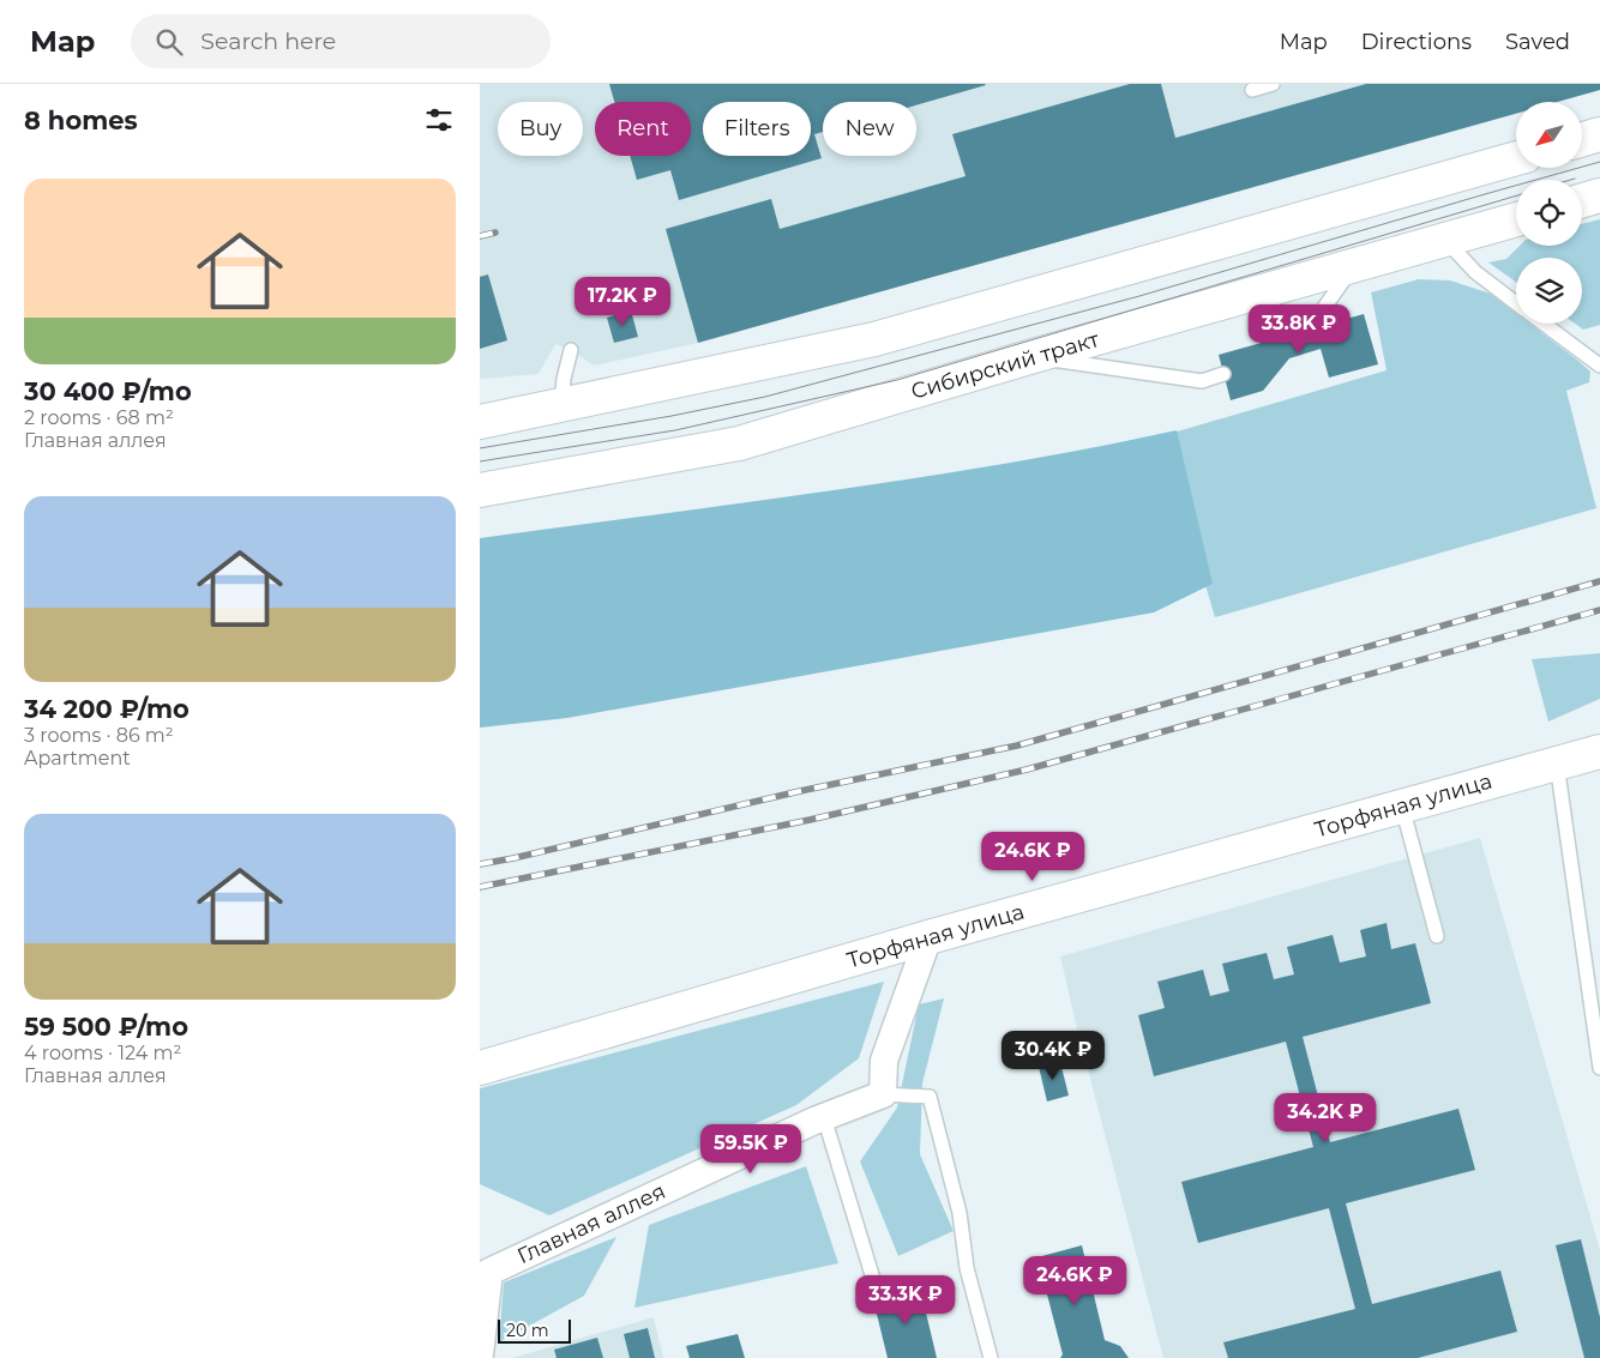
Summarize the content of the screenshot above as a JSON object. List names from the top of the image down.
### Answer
{
  "streets": {
    "main road": ["Сибирский тракт", "Торфяная улица"],
    "street": ["Главная аллея"]
  },
  "scale_bar": "20 m",
  "north": "bottom left",
  "page": {
    "header": "Map",
    "search": "Search here",
    "nav": ["Map", "Directions", "Saved"],
    "heading": "8 homes",
    "chip": [
      "Buy",
      "Rent",
      "Filters",
      "New"
    ],
    "list": [
      {
        "name": "30 400 ₽/mo",
        "note": "2 rooms · 68 m² · Главная аллея"
      },
      {
        "name": "34 200 ₽/mo",
        "note": "3 rooms · 86 m² · Apartment"
      },
      {
        "name": "59 500 ₽/mo",
        "note": "4 rooms · 124 m² · Главная аллея"
      }
    ],
    "price": [
      "17.2K ₽",
      "33.8K ₽",
      "24.6K ₽",
      "30.4K ₽",
      "34.2K ₽",
      "59.5K ₽",
      "24.6K ₽",
      "33.3K ₽"
    ],
    "scale": "20 m"
  }
}
